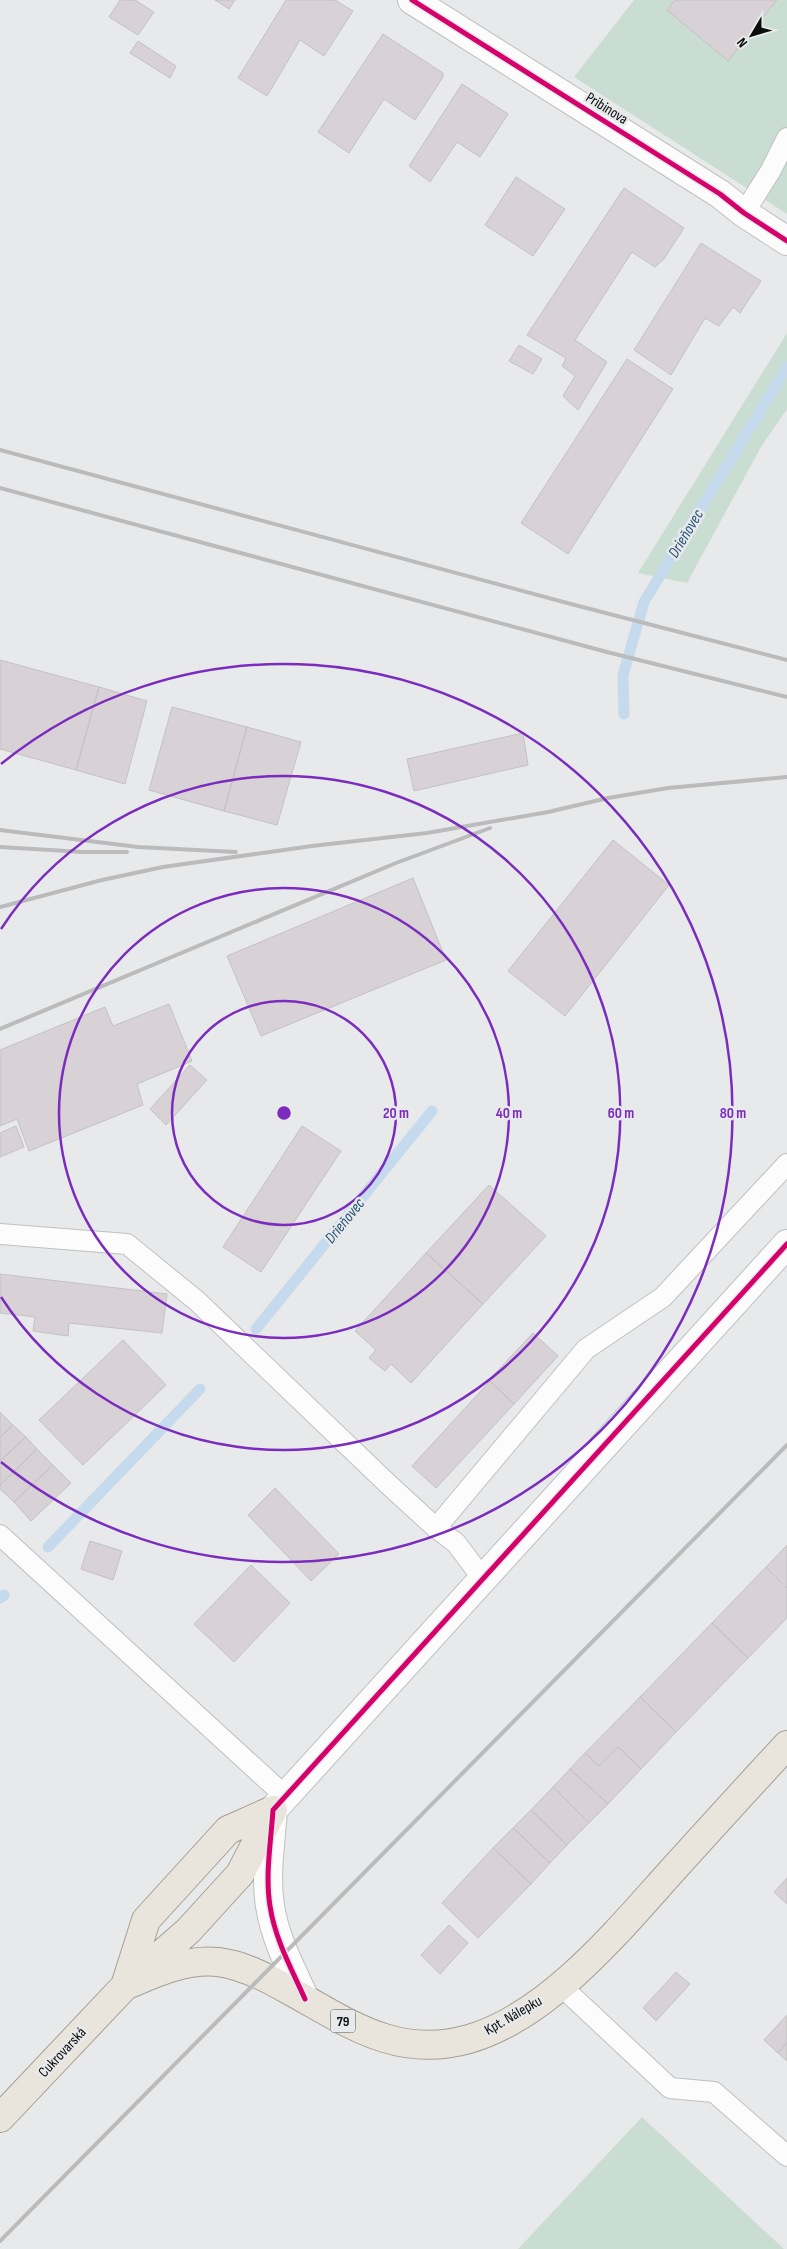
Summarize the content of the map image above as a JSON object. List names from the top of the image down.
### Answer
{
  "streets": {
    "main road": ["Kpt. Nálepku", "79", "Cukrovarská"],
    "street": ["Pribinova"]
  },
  "crossings": [
    ["Kpt. Nálepku", "Cukrovarská"]
  ],
  "water": ["Drieňovec"],
  "north": "bottom left",
  "rings": [
    "20 m",
    "40 m",
    "60 m",
    "80 m"
  ]
}
